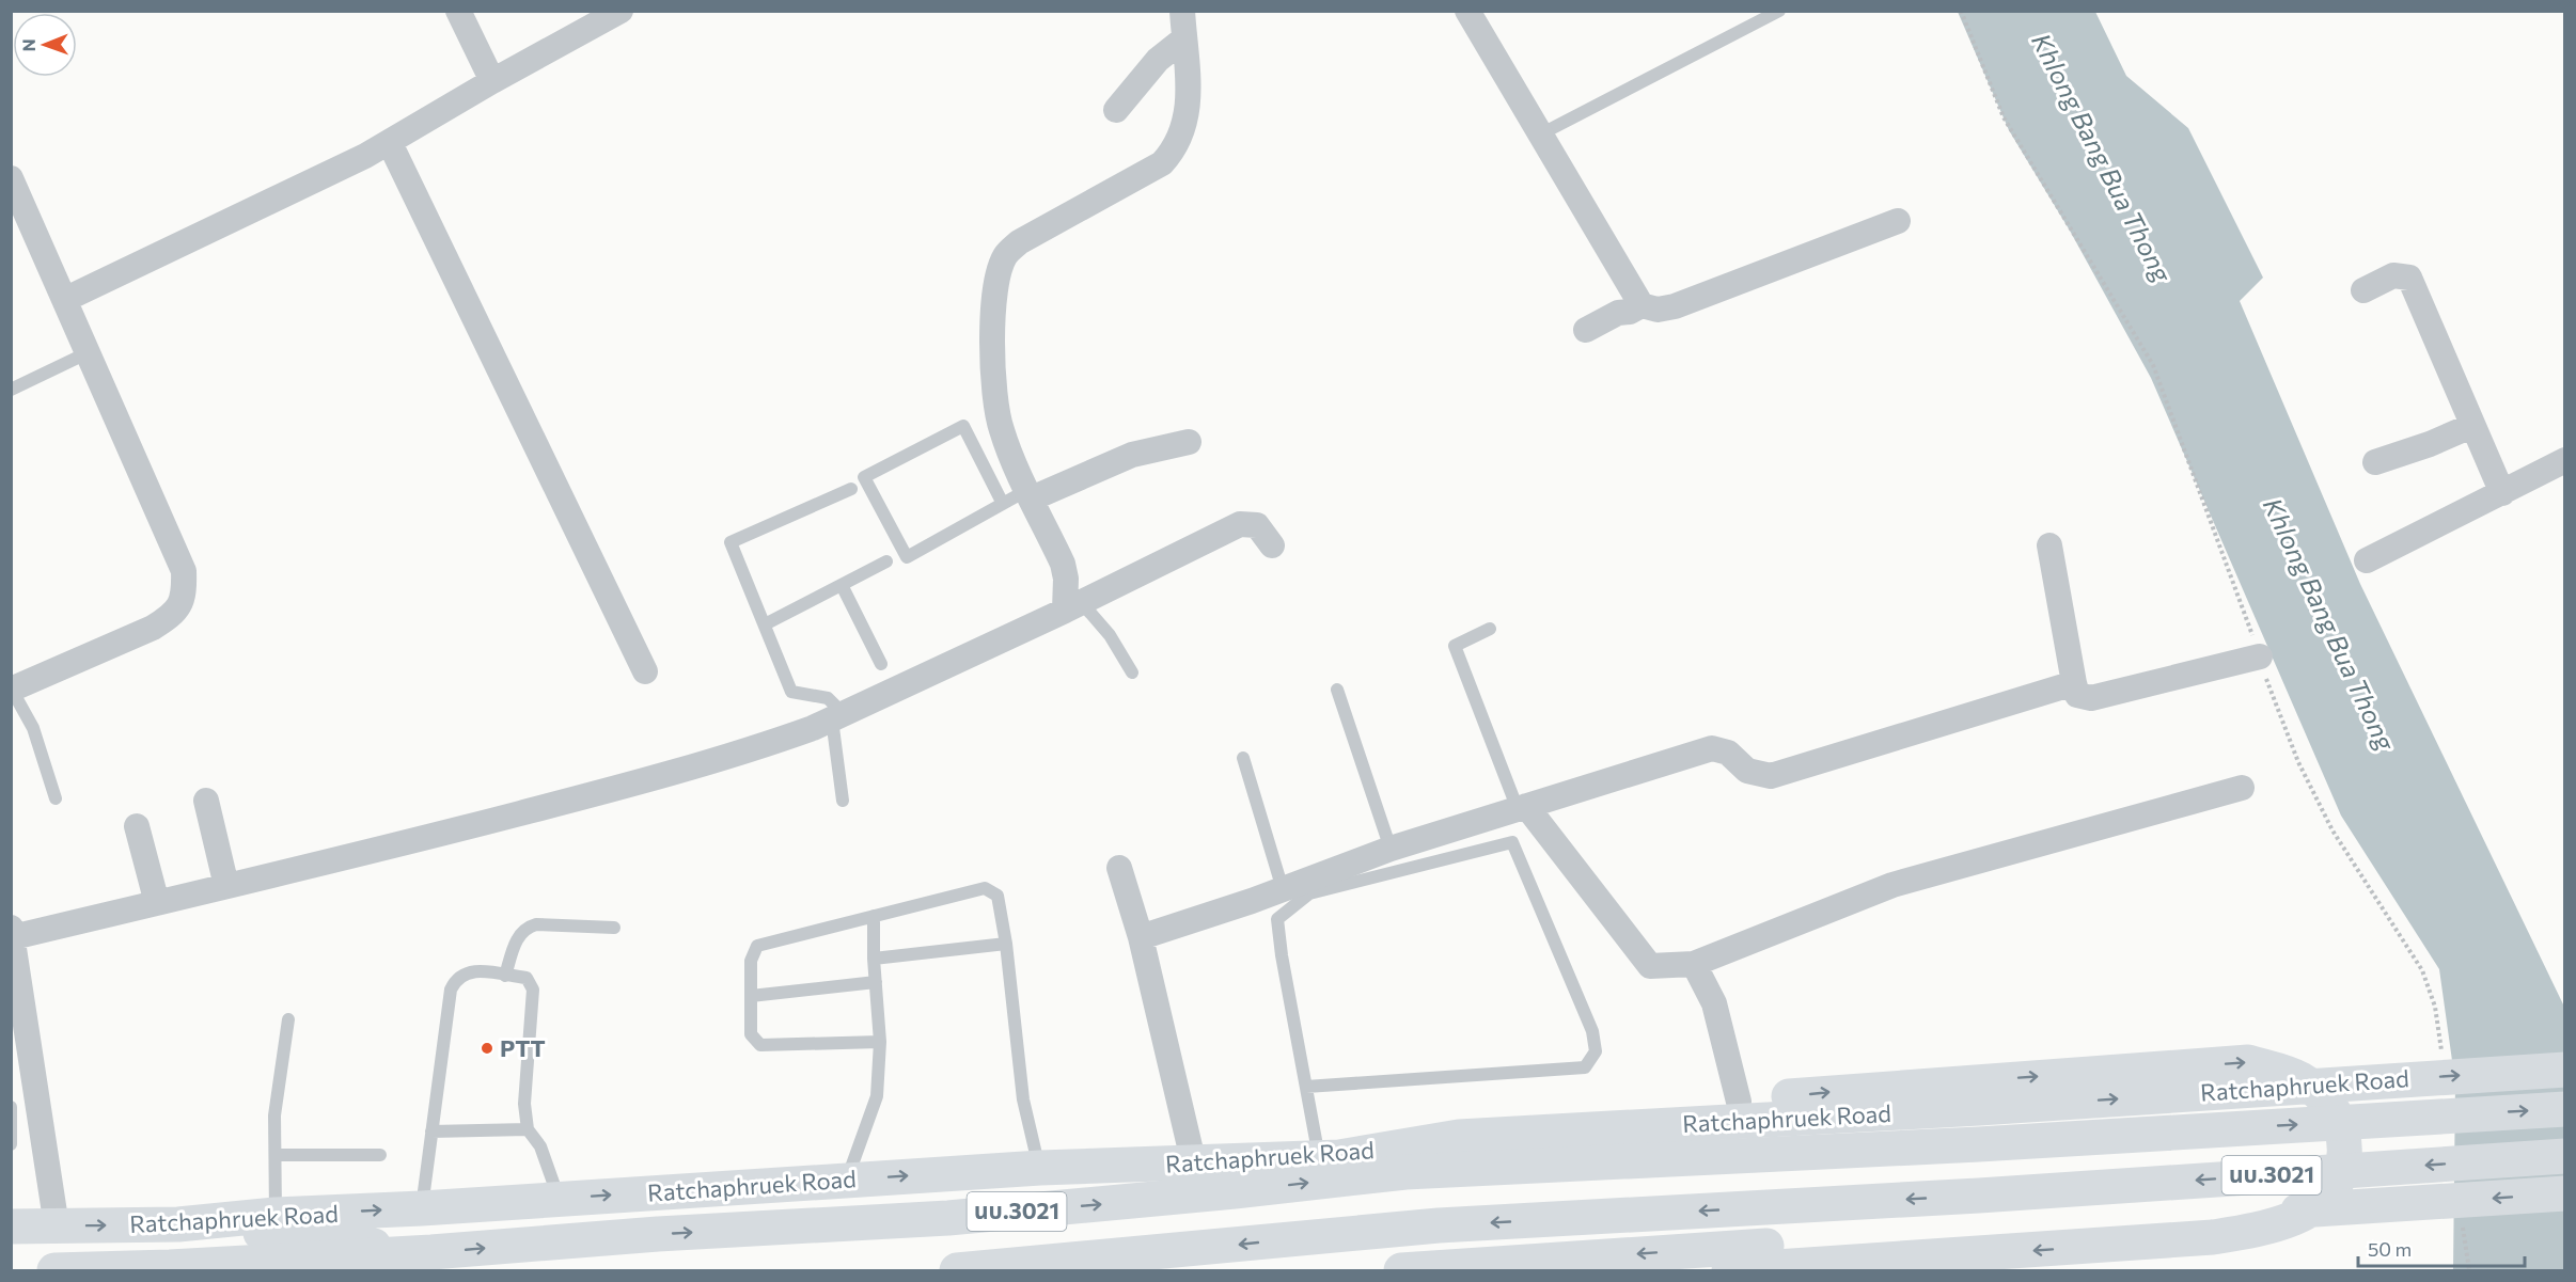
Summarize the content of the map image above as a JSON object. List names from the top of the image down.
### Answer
{
  "streets": {
    "main road": ["Ratchaphruek Road", "นบ.3021"]
  },
  "water": ["Khlong Bang Bua Thong"],
  "places": ["PTT"],
  "scale_bar": "50 m",
  "north": "left"
}
